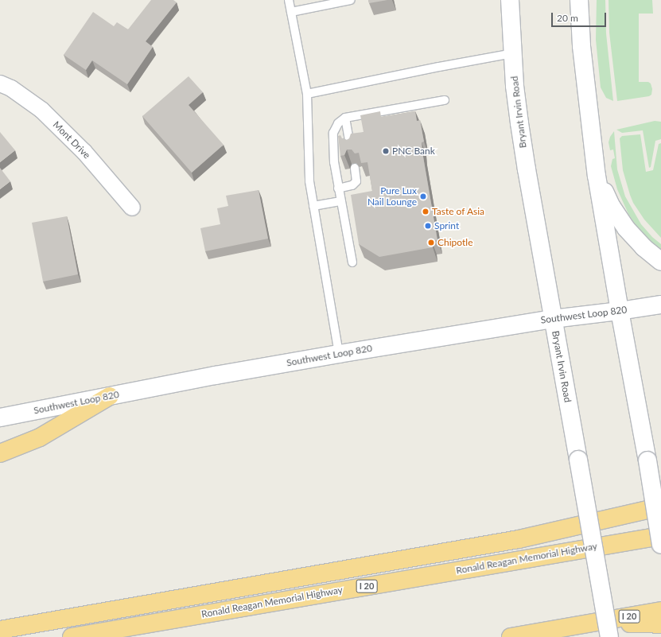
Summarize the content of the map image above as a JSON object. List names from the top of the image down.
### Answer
{
  "streets": {
    "highway": ["Ronald Reagan Memorial Highway", "I 20"],
    "main road": ["Bryant Irvin Road", "Southwest Loop 820"],
    "street": ["Mont Drive"]
  },
  "crossings": [
    ["Bryant Irvin Road", "Southwest Loop 820"]
  ],
  "places": [
    "PNC Bank",
    "Pure Lux Nail Lounge",
    "Taste of Asia",
    "Sprint",
    "Chipotle"
  ],
  "scale_bar": "20 m"
}
